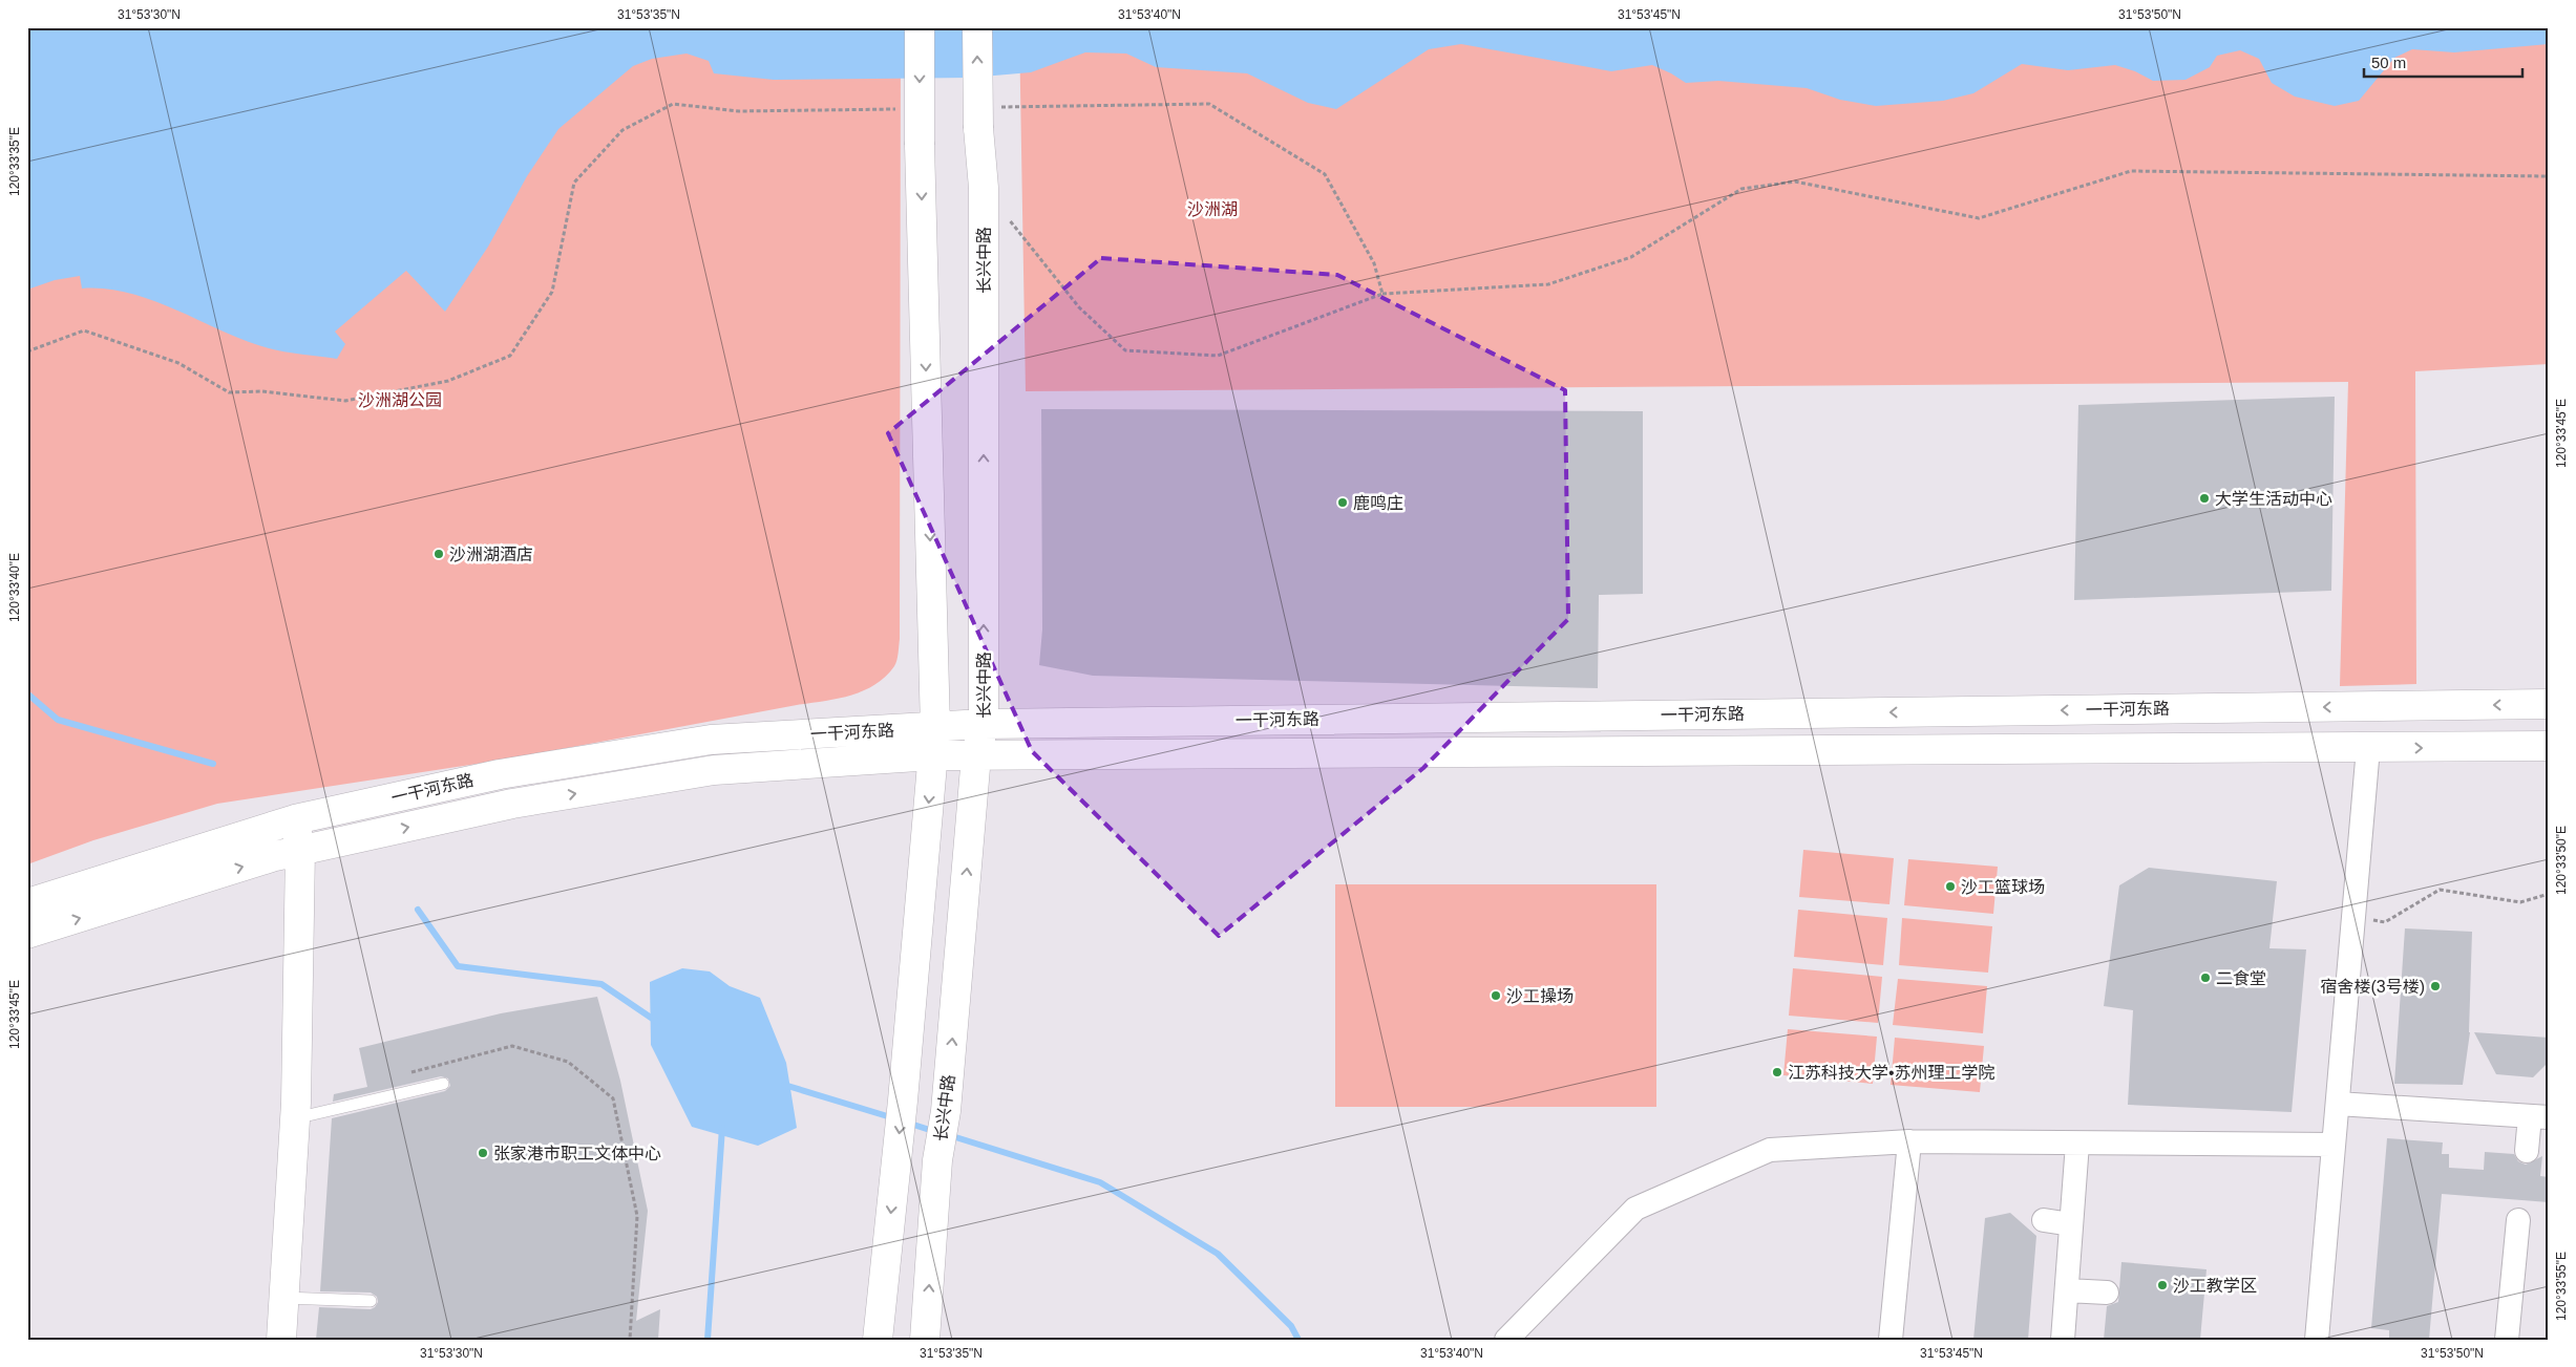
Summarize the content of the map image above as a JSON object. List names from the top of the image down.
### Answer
{
  "streets": {
    "street": ["长兴中路", "一干河东路"]
  },
  "crossings": [
    ["长兴中路", "一干河东路"]
  ],
  "parks": ["沙洲湖", "沙洲湖公园"],
  "places": [
    "大学生活动中心",
    "鹿鸣庄",
    "沙洲湖酒店",
    "沙工篮球场",
    "二食堂",
    "宿舍楼(3号楼)",
    "沙工操场",
    "江苏科技大学•苏州理工学院",
    "张家港市职工文体中心",
    "沙工教学区"
  ],
  "scale_bar": "50 m",
  "coordinates": [
    "31°53'30\"N",
    "31°53'35\"N",
    "31°53'40\"N",
    "31°53'45\"N",
    "31°53'50\"N",
    "120°33'35\"E",
    "120°33'45\"E",
    "120°33'40\"E",
    "120°33'50\"E",
    "120°33'55\"E"
  ]
}
